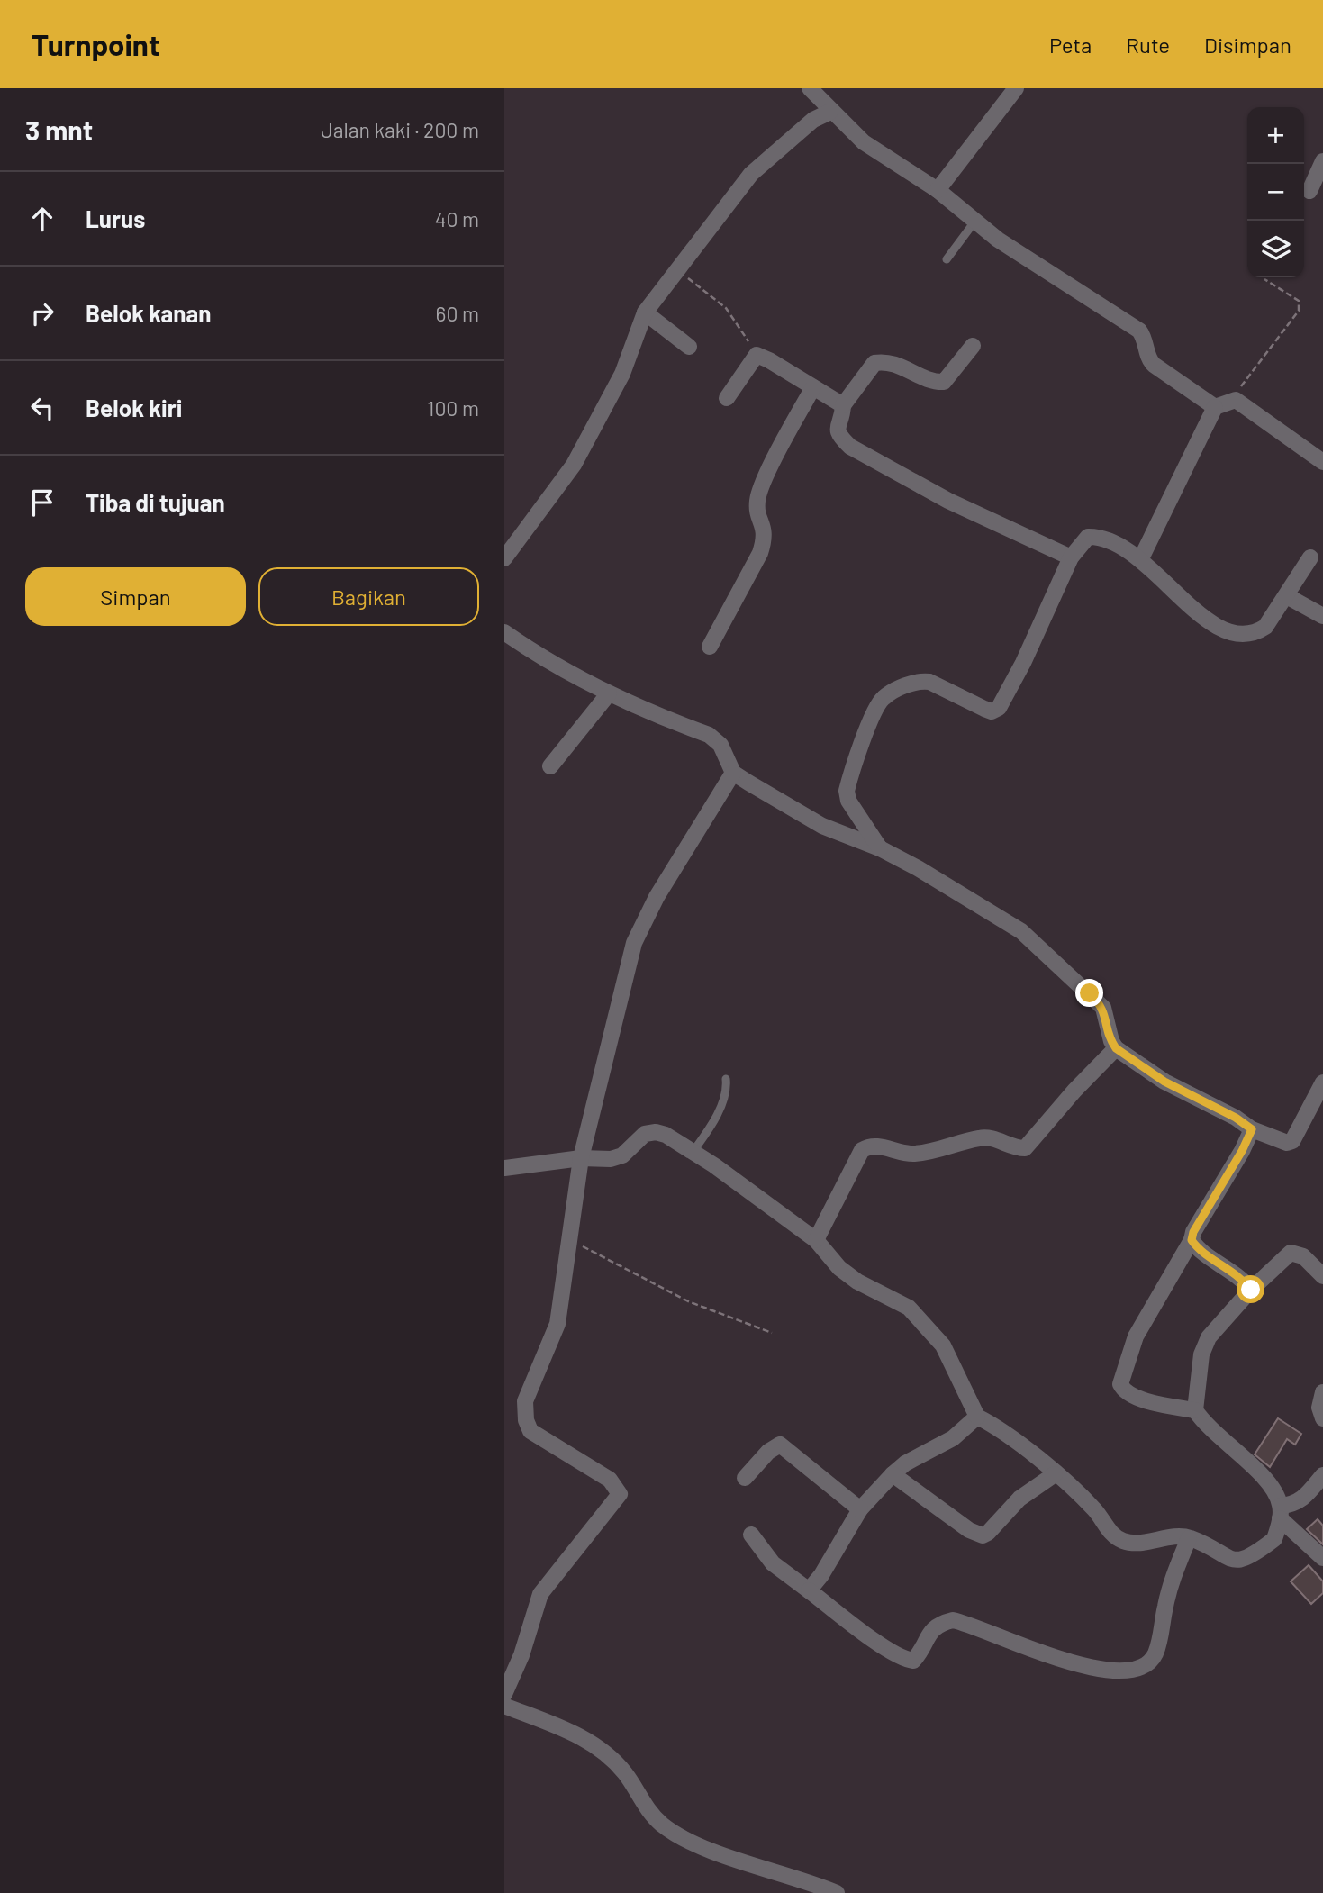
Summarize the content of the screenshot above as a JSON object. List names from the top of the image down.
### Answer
{
  "page": {
    "header": "Turnpoint",
    "nav": ["Peta", "Rute", "Disimpan"],
    "heading": ["3 mnt", "Jalan kaki · 200 m"],
    "map_buttons": ["+", "−"],
    "list": [
      ["Lurus", "40 m"],
      ["Belok kanan", "60 m"],
      ["Belok kiri", "100 m"],
      "Tiba di tujuan"
    ],
    "buttons": ["Simpan", "Bagikan"]
  }
}
